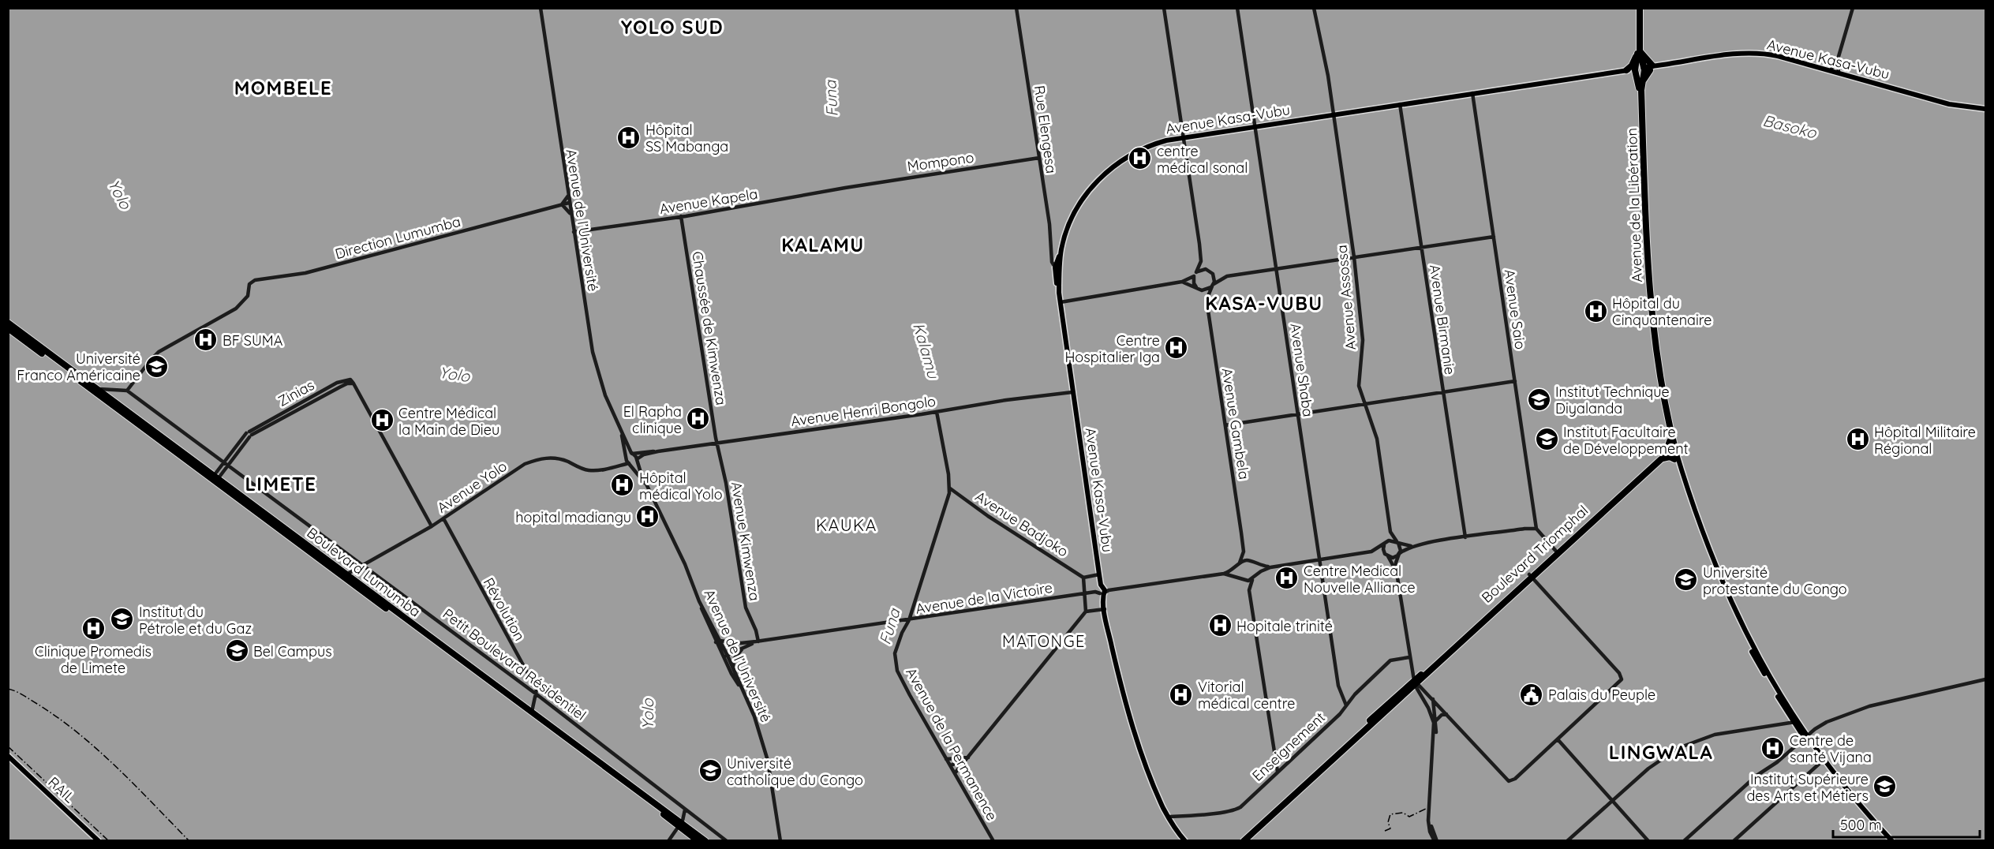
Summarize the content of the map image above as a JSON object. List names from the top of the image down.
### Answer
{
  "streets": {
    "highway": ["Avenue de la Libération", "Boulevard Triomphal", "Boulevard Lumumba"],
    "main road": ["Avenue Kasa-Vubu", "RAIL"],
    "street": [
      "Rue Elengesa",
      "Mompono",
      "Avenue Kapela",
      "Avenue de l’Université",
      "Direction Lumumba",
      "Avenue Assossa",
      "Avenue Saio",
      "Avenue Birmanie",
      "Chaussée de Kimwenza",
      "Avenue Shaba",
      "Zinias",
      "Avenue Henri Bongolo",
      "Avenue Gambela",
      "Avenue Yolo",
      "Avenue Badjoko",
      "Avenue Kimwenza",
      "Avenue de la Victoire",
      "Révolution",
      "Petit Boulevard Résidentiel",
      "Avenue de la Permanence",
      "Enseignement"
    ]
  },
  "crossings": [
    ["Avenue Kasa-Vubu", "Avenue de la Libération"],
    ["Avenue Kasa-Vubu", "Avenue Assossa"],
    ["Avenue Kasa-Vubu", "Avenue Saio"],
    ["Avenue Kasa-Vubu", "Avenue Birmanie"],
    ["Avenue Kasa-Vubu", "Avenue Shaba"],
    ["Avenue Kasa-Vubu", "Avenue Henri Bongolo"],
    ["Avenue Kasa-Vubu", "Avenue de la Victoire"],
    ["Avenue Kasa-Vubu", "Enseignement"],
    ["Rue Elengesa", "Mompono"],
    ["Mompono", "Avenue Kapela"],
    ["Avenue Kapela", "Avenue de l’Université"],
    ["Avenue Kapela", "Chaussée de Kimwenza"],
    ["Avenue de la Libération", "Boulevard Triomphal"],
    ["Avenue de l’Université", "Direction Lumumba"],
    ["Avenue de l’Université", "Avenue Yolo"],
    ["Direction Lumumba", "Petit Boulevard Résidentiel"],
    ["Chaussée de Kimwenza", "Avenue Henri Bongolo"],
    ["Chaussée de Kimwenza", "Avenue Kimwenza"],
    ["Avenue Shaba", "Enseignement"],
    ["Avenue Henri Bongolo", "Avenue Yolo"],
    ["Avenue Henri Bongolo", "Avenue Kimwenza"],
    ["Avenue Henri Bongolo", "Avenue de la Permanence"],
    ["Avenue Yolo", "Boulevard Lumumba"],
    ["Avenue Yolo", "Révolution"],
    ["Avenue Yolo", "Petit Boulevard Résidentiel"],
    ["Avenue Badjoko", "Avenue de la Permanence"],
    ["Avenue Kimwenza", "Avenue de la Victoire"],
    ["Avenue de la Victoire", "Avenue de la Permanence"],
    ["Révolution", "Petit Boulevard Résidentiel"]
  ],
  "districts": [
    "YOLO SUD",
    "MOMBELE",
    "KALAMU",
    "KASA-VUBU",
    "LIMETE",
    "KAUKA",
    "MATONGE",
    "LINGWALA"
  ],
  "water": [
    "Funa",
    "Basoko",
    "Yolo",
    "Kalamu"
  ],
  "places": {
    "hospital": [
      "Hôpital SS Mabanga",
      "centre médical sonal",
      "Hôpital du Cinquantenaire",
      "BF SUMA",
      "Centre Hospitalier Iga",
      "El Rapha clinique",
      "Centre Médical la Main de Dieu",
      "Hôpital Militaire Régional",
      "Hôpital médical Yolo",
      "hopital madiangu",
      "Centre Medical Nouvelle Alliance",
      "Hopitale trinité",
      "Clinique Promedis de Limete",
      "Vitorial médical centre",
      "Centre de santé Vijana"
    ],
    "school or university": [
      "Université Franco Américaine",
      "Institut Technique Diyalanda",
      "Institut Facultaire de Développement",
      "Université protestante du Congo",
      "Institut du Pétrole et du Gaz",
      "Bel Campus",
      "Université catholique du Congo",
      "Institut Supérieure des Arts et Métiers"
    ],
    "public building": ["Palais du Peuple"]
  },
  "scale_bar": "500 m"
}
